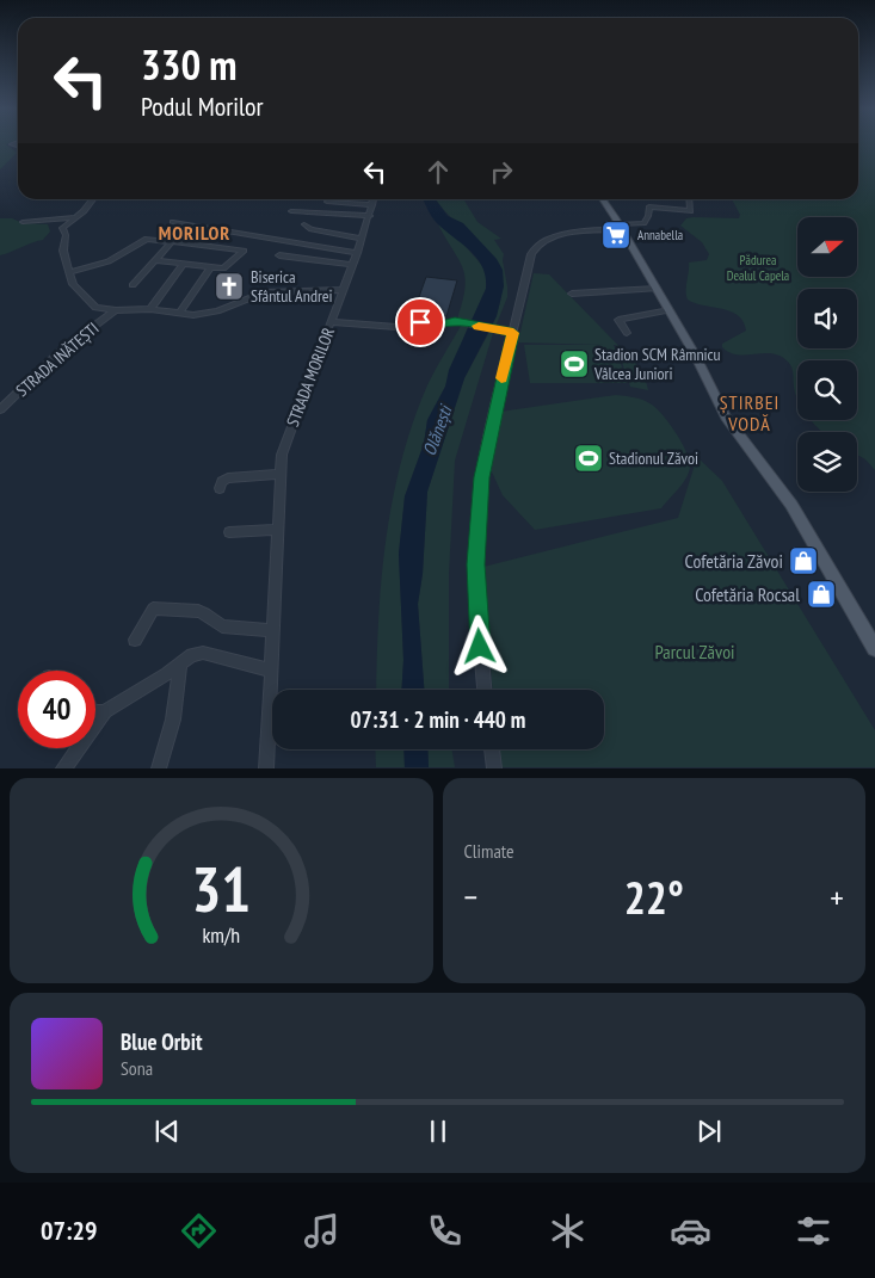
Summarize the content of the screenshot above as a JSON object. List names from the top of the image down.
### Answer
{
  "streets": {
    "street": ["STRADA INĂTEȘTI", "STRADA MORILOR"]
  },
  "districts": ["MORILOR", "ȘTIRBEI VODĂ"],
  "water": ["Olănești"],
  "parks": ["Pădurea Dealul Capela", "Parcul Zăvoi"],
  "places": {
    "supermarket": ["Annabella"],
    "church": ["Biserica Sfântul Andrei"],
    "sports": ["Stadion SCM Râmnicu Vâlcea Juniori", "Stadionul Zăvoi"],
    "shop": ["Cofetăria Zăvoi", "Cofetăria Rocsal"]
  },
  "north": "right",
  "page": {
    "turn": ["330 m", "Podul Morilor"],
    "limit": "40",
    "trip": "07:31 · 2 min · 440 m",
    "tile": "Climate",
    "heat": ["−", "22°", "+"],
    "song": ["Blue Orbit", "Sona"],
    "tabs": "07:29",
    "gauge": ["31", "km/h"]
  }
}
